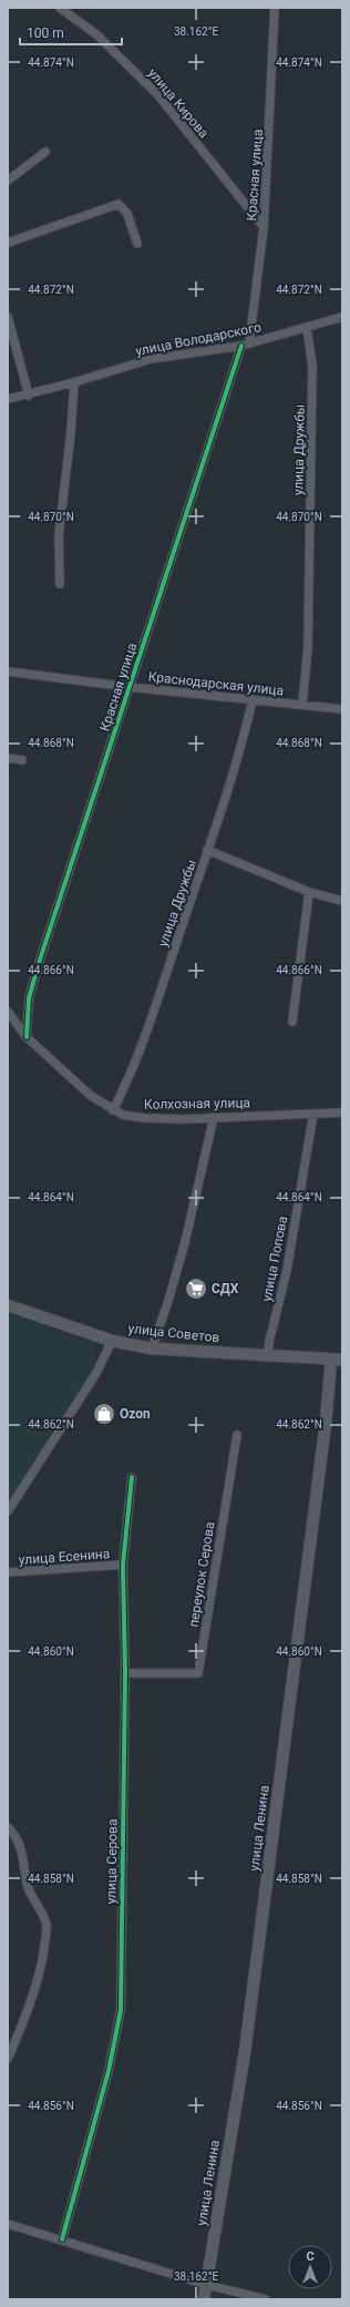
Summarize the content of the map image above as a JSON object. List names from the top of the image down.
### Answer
{
  "streets": {
    "main road": ["улица Советов", "улица Ленина"],
    "street": [
      "улица Кирова",
      "Красная улица",
      "улица Володарского",
      "улица Дружбы",
      "Краснодарская улица",
      "Колхозная улица",
      "улица Попова",
      "улица Есенина",
      "переулок Серова",
      "улица Серова"
    ]
  },
  "crossings": [
    ["улица Кирова", "Красная улица"],
    ["Красная улица", "улица Володарского"],
    ["Красная улица", "Краснодарская улица"],
    ["Красная улица", "Колхозная улица"],
    ["улица Володарского", "улица Дружбы"],
    ["улица Дружбы", "Краснодарская улица"],
    ["улица Дружбы", "Колхозная улица"],
    ["Колхозная улица", "улица Попова"],
    ["улица Попова", "улица Советов"],
    ["улица Советов", "улица Ленина"],
    ["улица Есенина", "улица Серова"],
    ["переулок Серова", "улица Серова"]
  ],
  "places": {
    "supermarket": ["СДХ"],
    "shop": ["Ozon"]
  },
  "scale_bar": "100 m",
  "north": "top",
  "coordinates": [
    "38.162°E",
    "44.874°N",
    "44.872°N",
    "44.870°N",
    "44.868°N",
    "44.866°N",
    "44.864°N",
    "44.862°N",
    "44.860°N",
    "44.858°N",
    "44.856°N"
  ]
}
